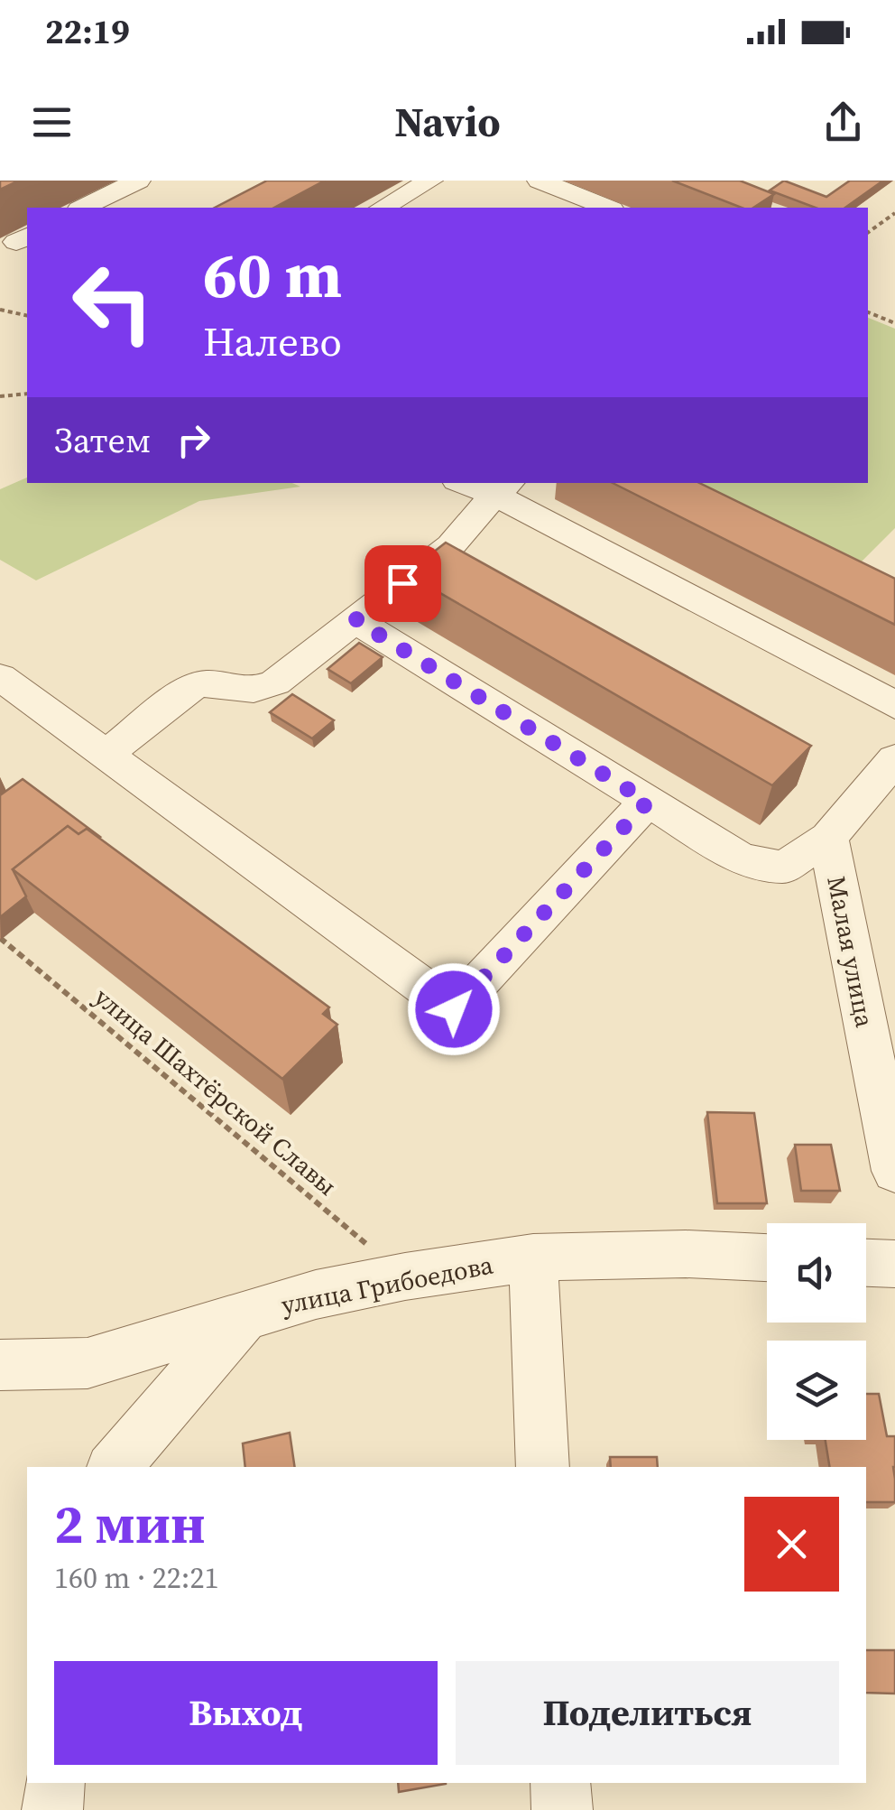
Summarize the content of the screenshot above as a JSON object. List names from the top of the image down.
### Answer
{
  "streets": {
    "street": ["Малая улица", "улица Грибоедова"],
    "path": ["улица Шахтёрской Славы"]
  },
  "crossings": [
    ["улица Шахтёрской Славы", "улица Грибоедова"]
  ],
  "page": {
    "status": "22:19",
    "header": "Navio",
    "turn": ["60 m", "Налево"],
    "then": "Затем",
    "heading": ["2 мин", "160 m · 22:21"],
    "buttons": ["Выход", "Поделиться"]
  }
}
